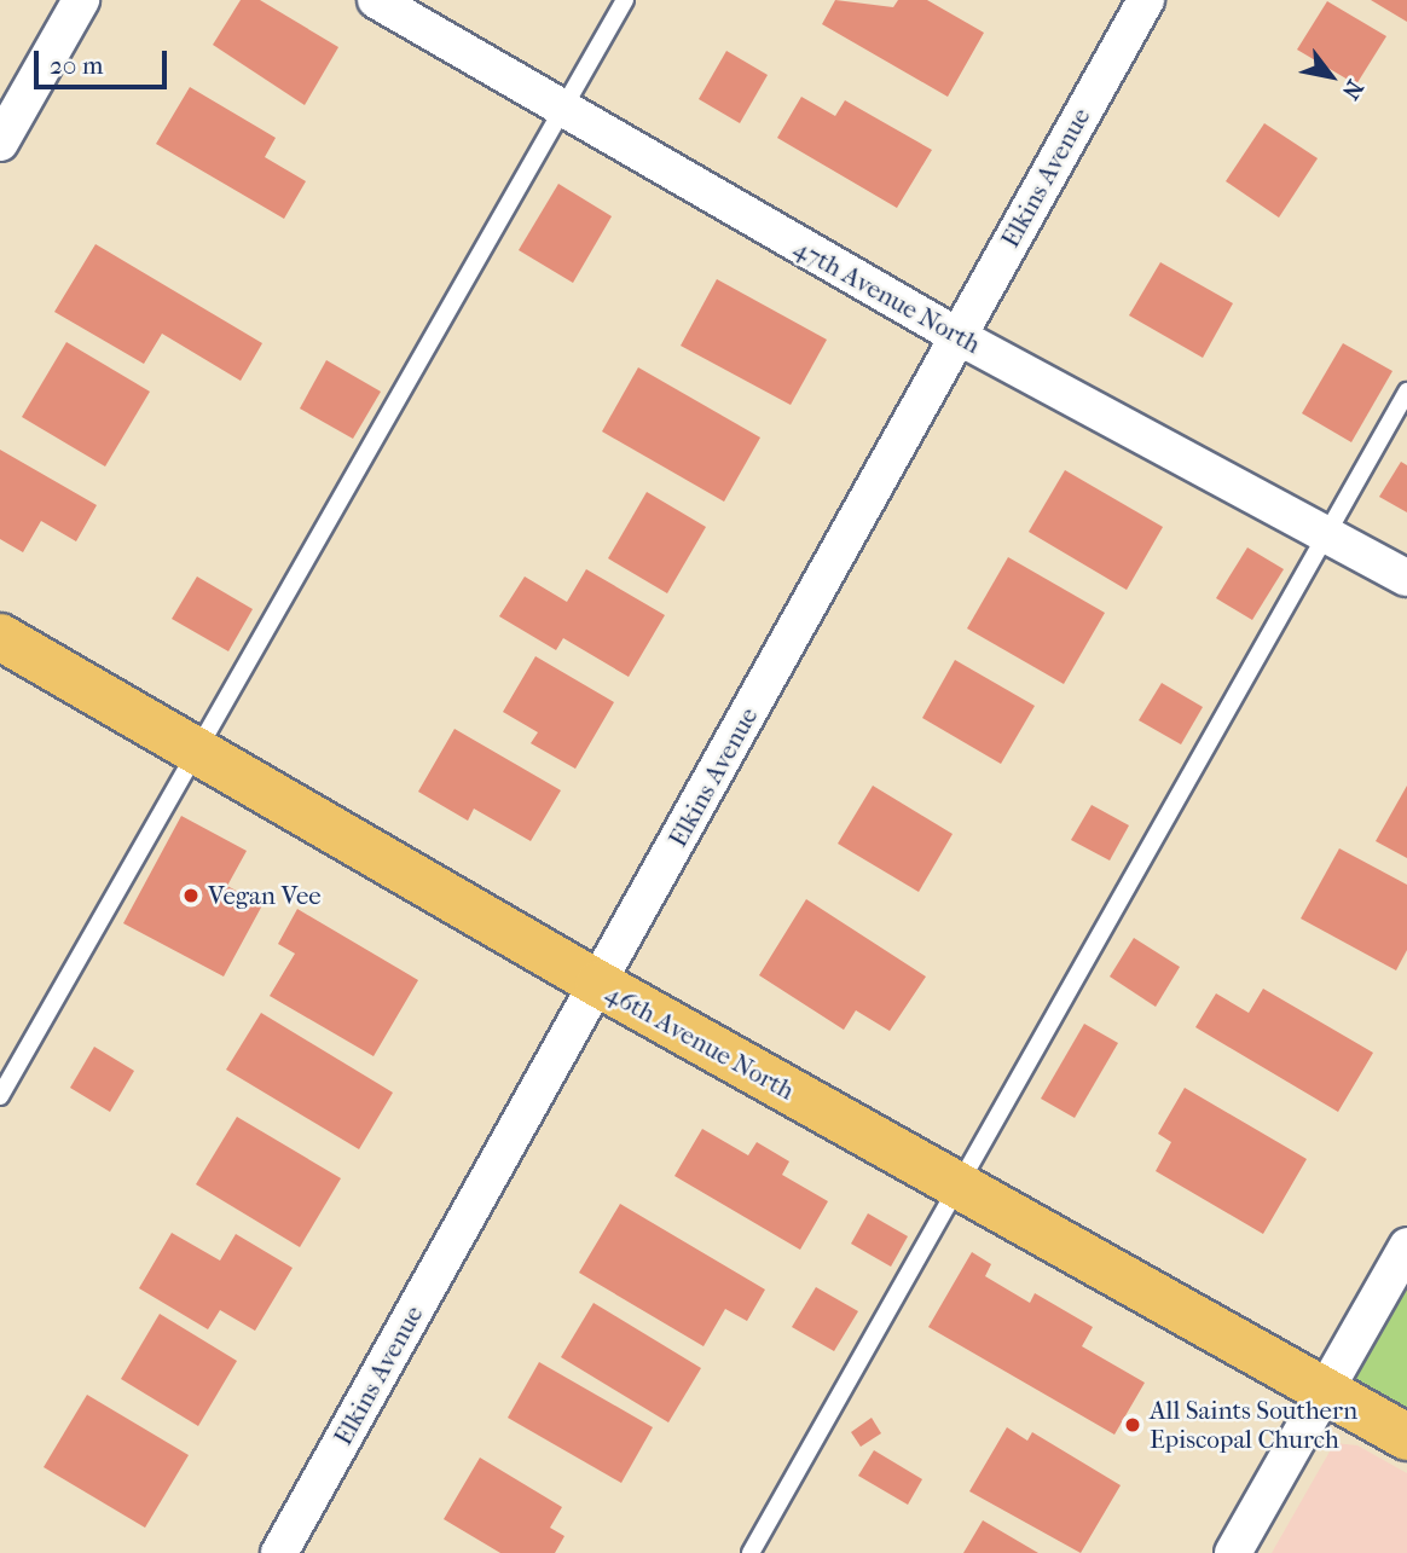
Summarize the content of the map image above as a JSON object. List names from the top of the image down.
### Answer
{
  "streets": {
    "main road": ["46th Avenue North"],
    "street": ["Elkins Avenue", "47th Avenue North"]
  },
  "crossings": [
    ["Elkins Avenue", "47th Avenue North"],
    ["Elkins Avenue", "46th Avenue North"]
  ],
  "places": ["Vegan Vee", "All Saints Southern Episcopal Church"],
  "scale_bar": "20 m",
  "north": "bottom right"
}
